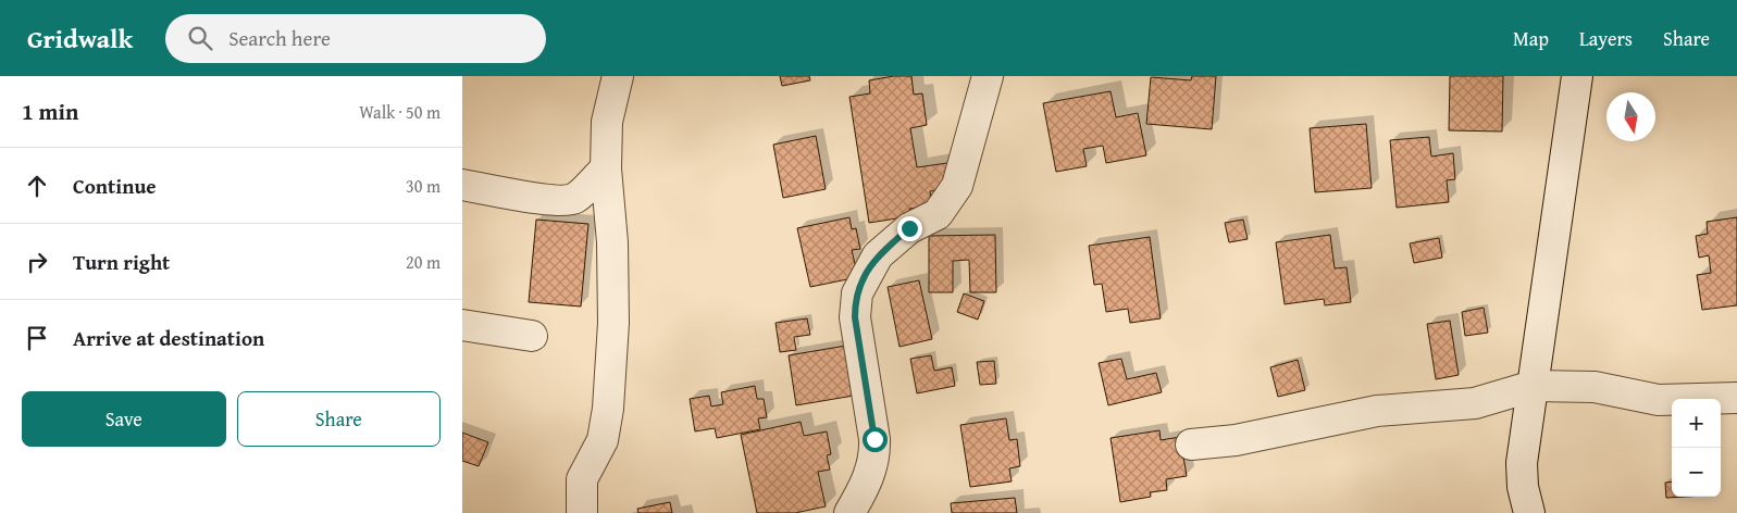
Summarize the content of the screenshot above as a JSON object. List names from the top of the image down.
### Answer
{
  "north": "bottom",
  "page": {
    "header": "Gridwalk",
    "search": "Search here",
    "nav": ["Map", "Layers", "Share"],
    "heading": ["1 min", "Walk · 50 m"],
    "list": [
      ["Continue", "30 m"],
      ["Turn right", "20 m"],
      "Arrive at destination"
    ],
    "buttons": ["Save", "Share"],
    "map_buttons": ["+", "−"]
  }
}
